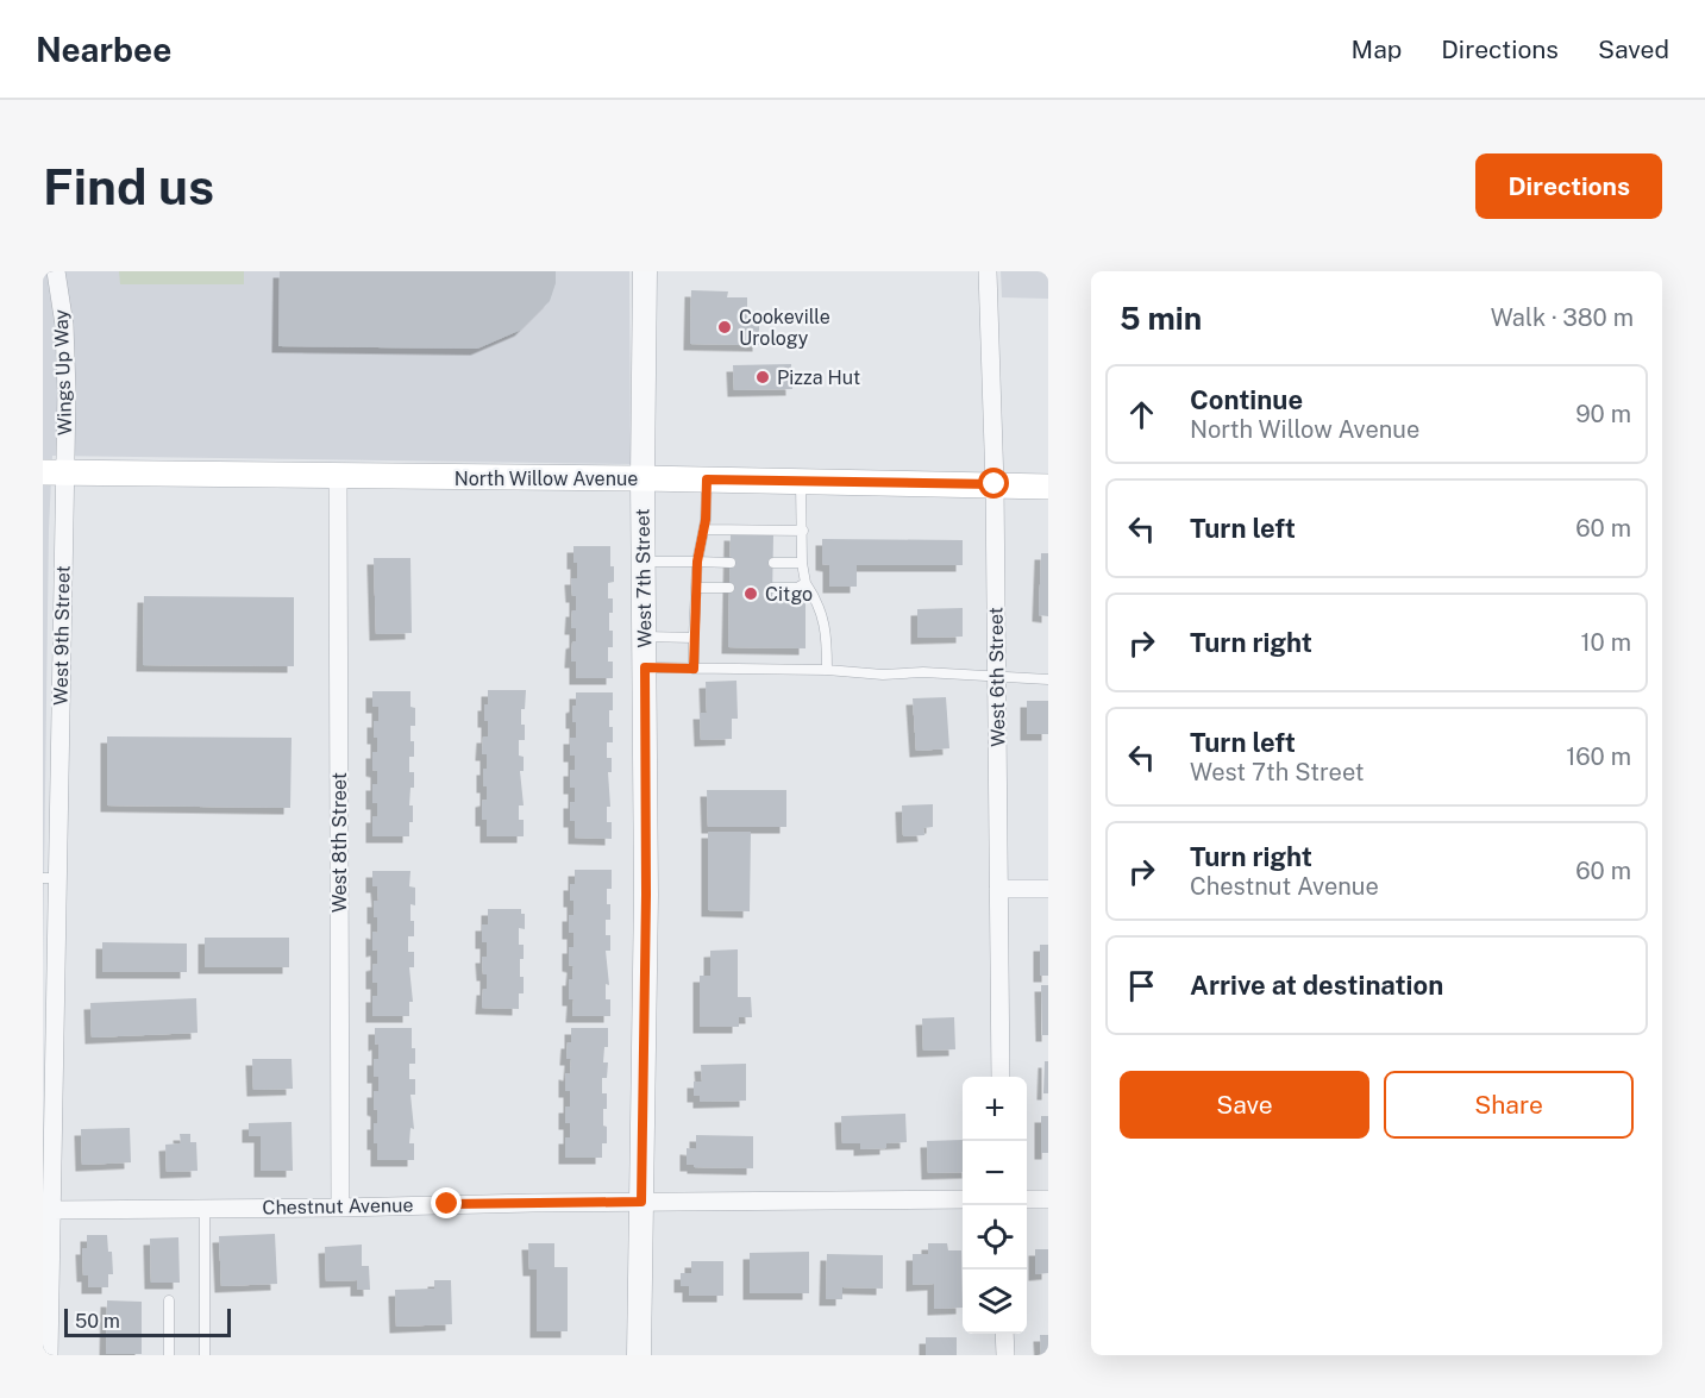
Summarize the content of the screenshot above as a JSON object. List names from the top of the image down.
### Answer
{
  "streets": {
    "main road": ["North Willow Avenue"],
    "street": [
      "Wings Up Way",
      "West 7th Street",
      "West 9th Street",
      "West 6th Street",
      "West 8th Street",
      "Chestnut Avenue"
    ]
  },
  "crossings": [
    ["Wings Up Way", "North Willow Avenue"],
    ["Wings Up Way", "West 9th Street"],
    ["North Willow Avenue", "West 7th Street"],
    ["North Willow Avenue", "West 9th Street"],
    ["North Willow Avenue", "West 6th Street"],
    ["North Willow Avenue", "West 8th Street"],
    ["West 7th Street", "Chestnut Avenue"],
    ["West 9th Street", "Chestnut Avenue"],
    ["West 8th Street", "Chestnut Avenue"]
  ],
  "places": ["Cookeville Urology", "Pizza Hut", "Citgo"],
  "scale_bar": "50 m",
  "page": {
    "header": "Nearbee",
    "nav": ["Map", "Directions", "Saved"],
    "buttons": [
      "Directions",
      ["Save", "Share"]
    ],
    "title": "Find us",
    "heading": ["5 min", "Walk · 380 m"],
    "list": [
      ["Continue", "North Willow Avenue", "90 m"],
      ["Turn left", "60 m"],
      ["Turn right", "10 m"],
      ["Turn left", "West 7th Street", "160 m"],
      ["Turn right", "Chestnut Avenue", "60 m"],
      "Arrive at destination"
    ],
    "map_buttons": ["+", "−"],
    "scale": "50 m"
  }
}
